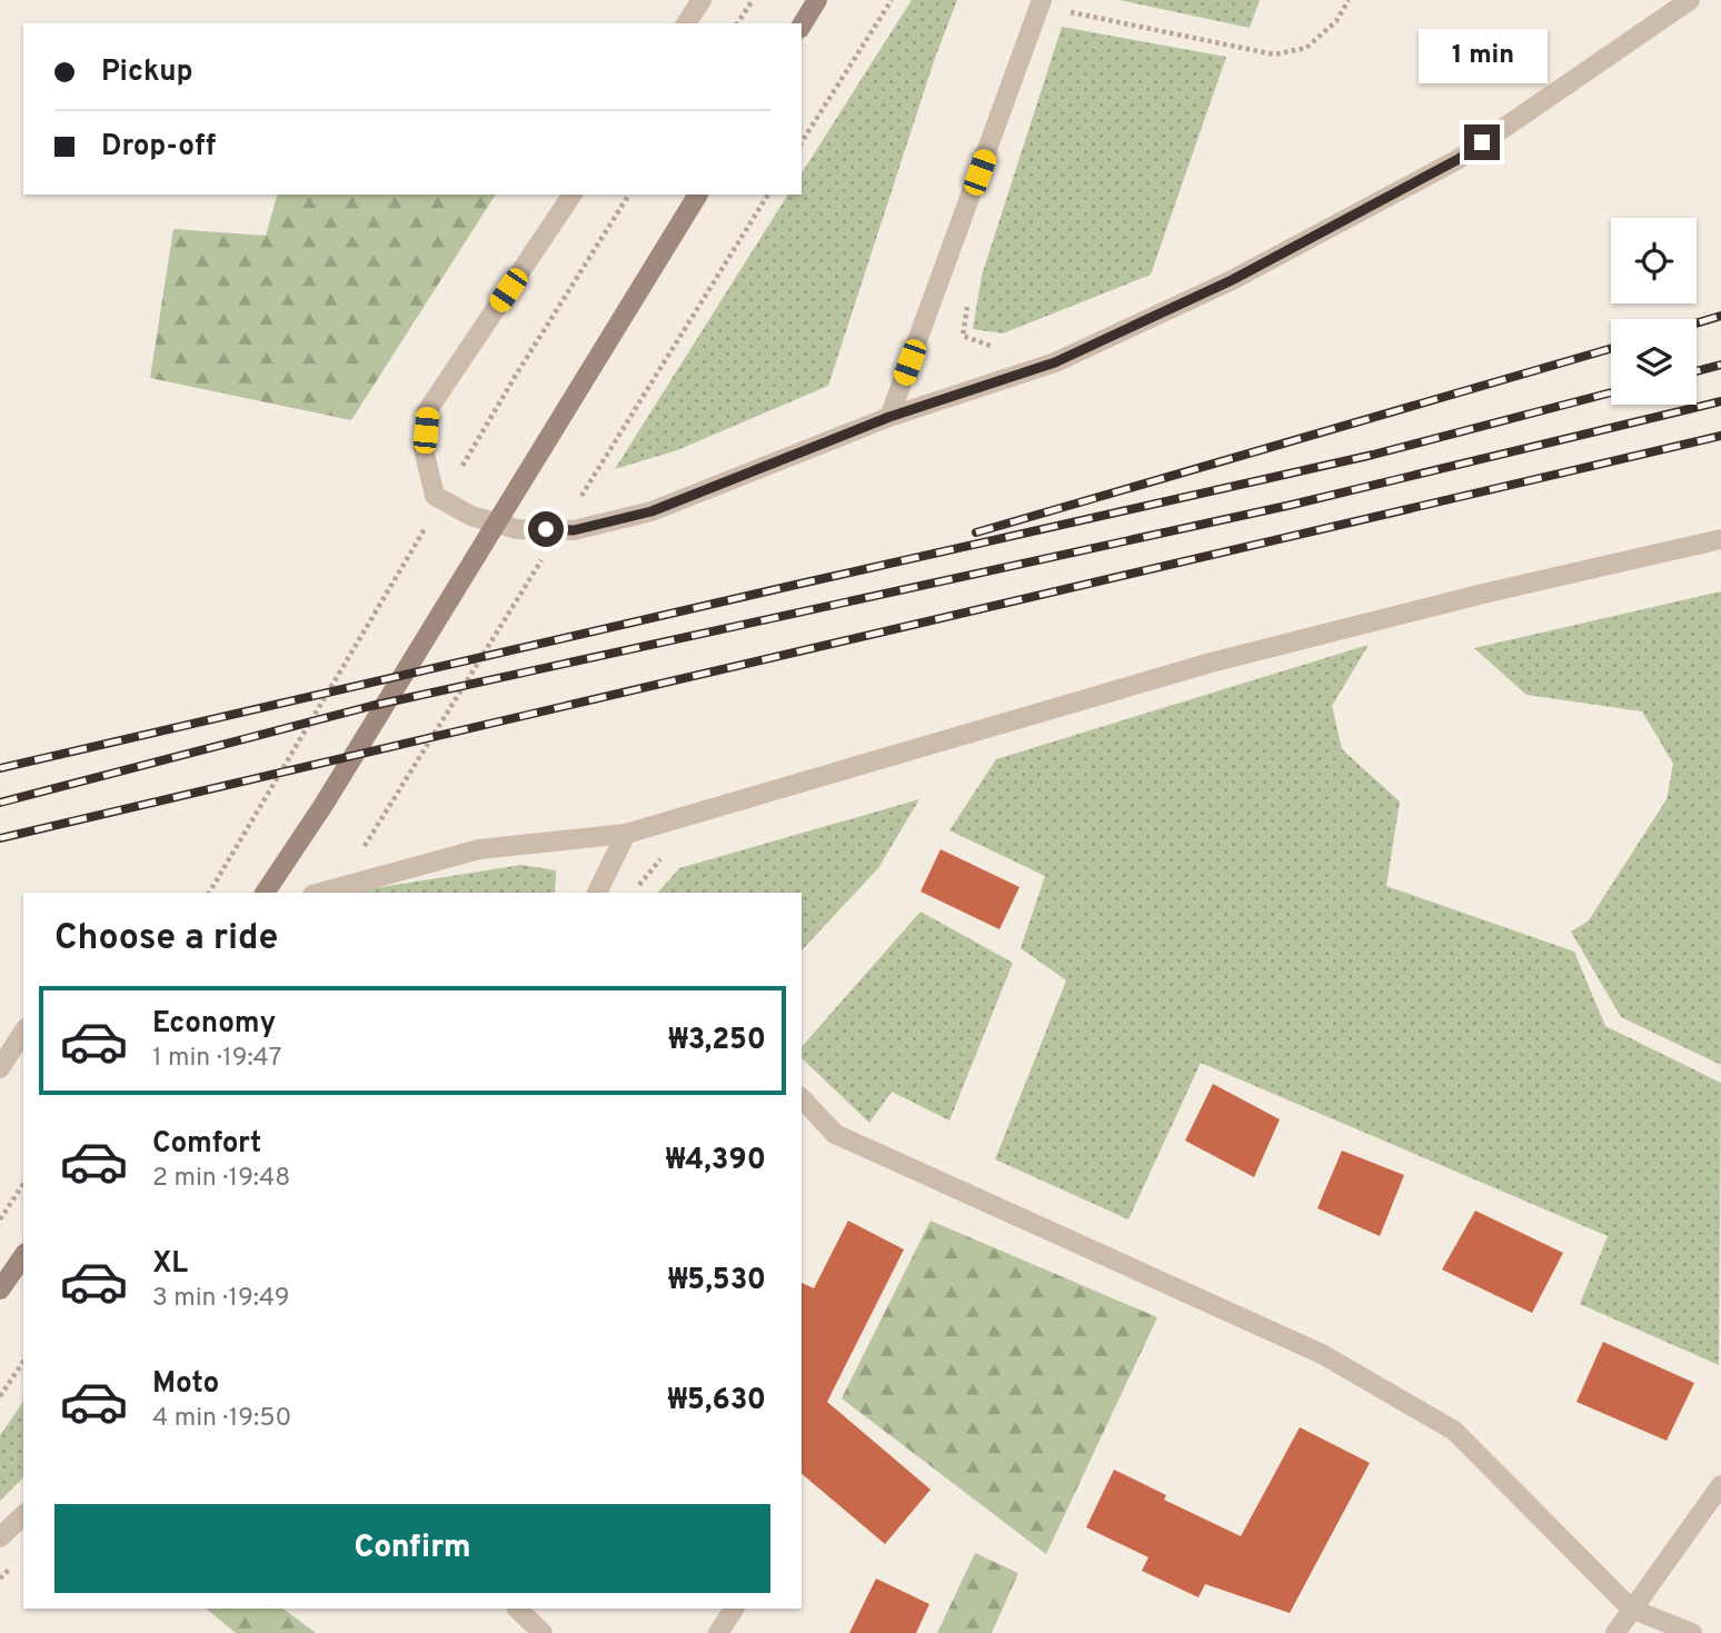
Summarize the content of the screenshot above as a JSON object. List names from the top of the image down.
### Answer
{
  "page": {
    "banner": ["Pickup", "Drop-off"],
    "bubble": "1 min",
    "heading": "Choose a ride",
    "list": [
      {
        "name": "Economy",
        "note": "1 min · 19:47",
        "value": "₩3,250"
      },
      {
        "name": "Comfort",
        "note": "2 min · 19:48",
        "value": "₩4,390"
      },
      {
        "name": "XL",
        "note": "3 min · 19:49",
        "value": "₩5,530"
      },
      {
        "name": "Moto",
        "note": "4 min · 19:50",
        "value": "₩5,630"
      }
    ],
    "buttons": "Confirm"
  }
}
